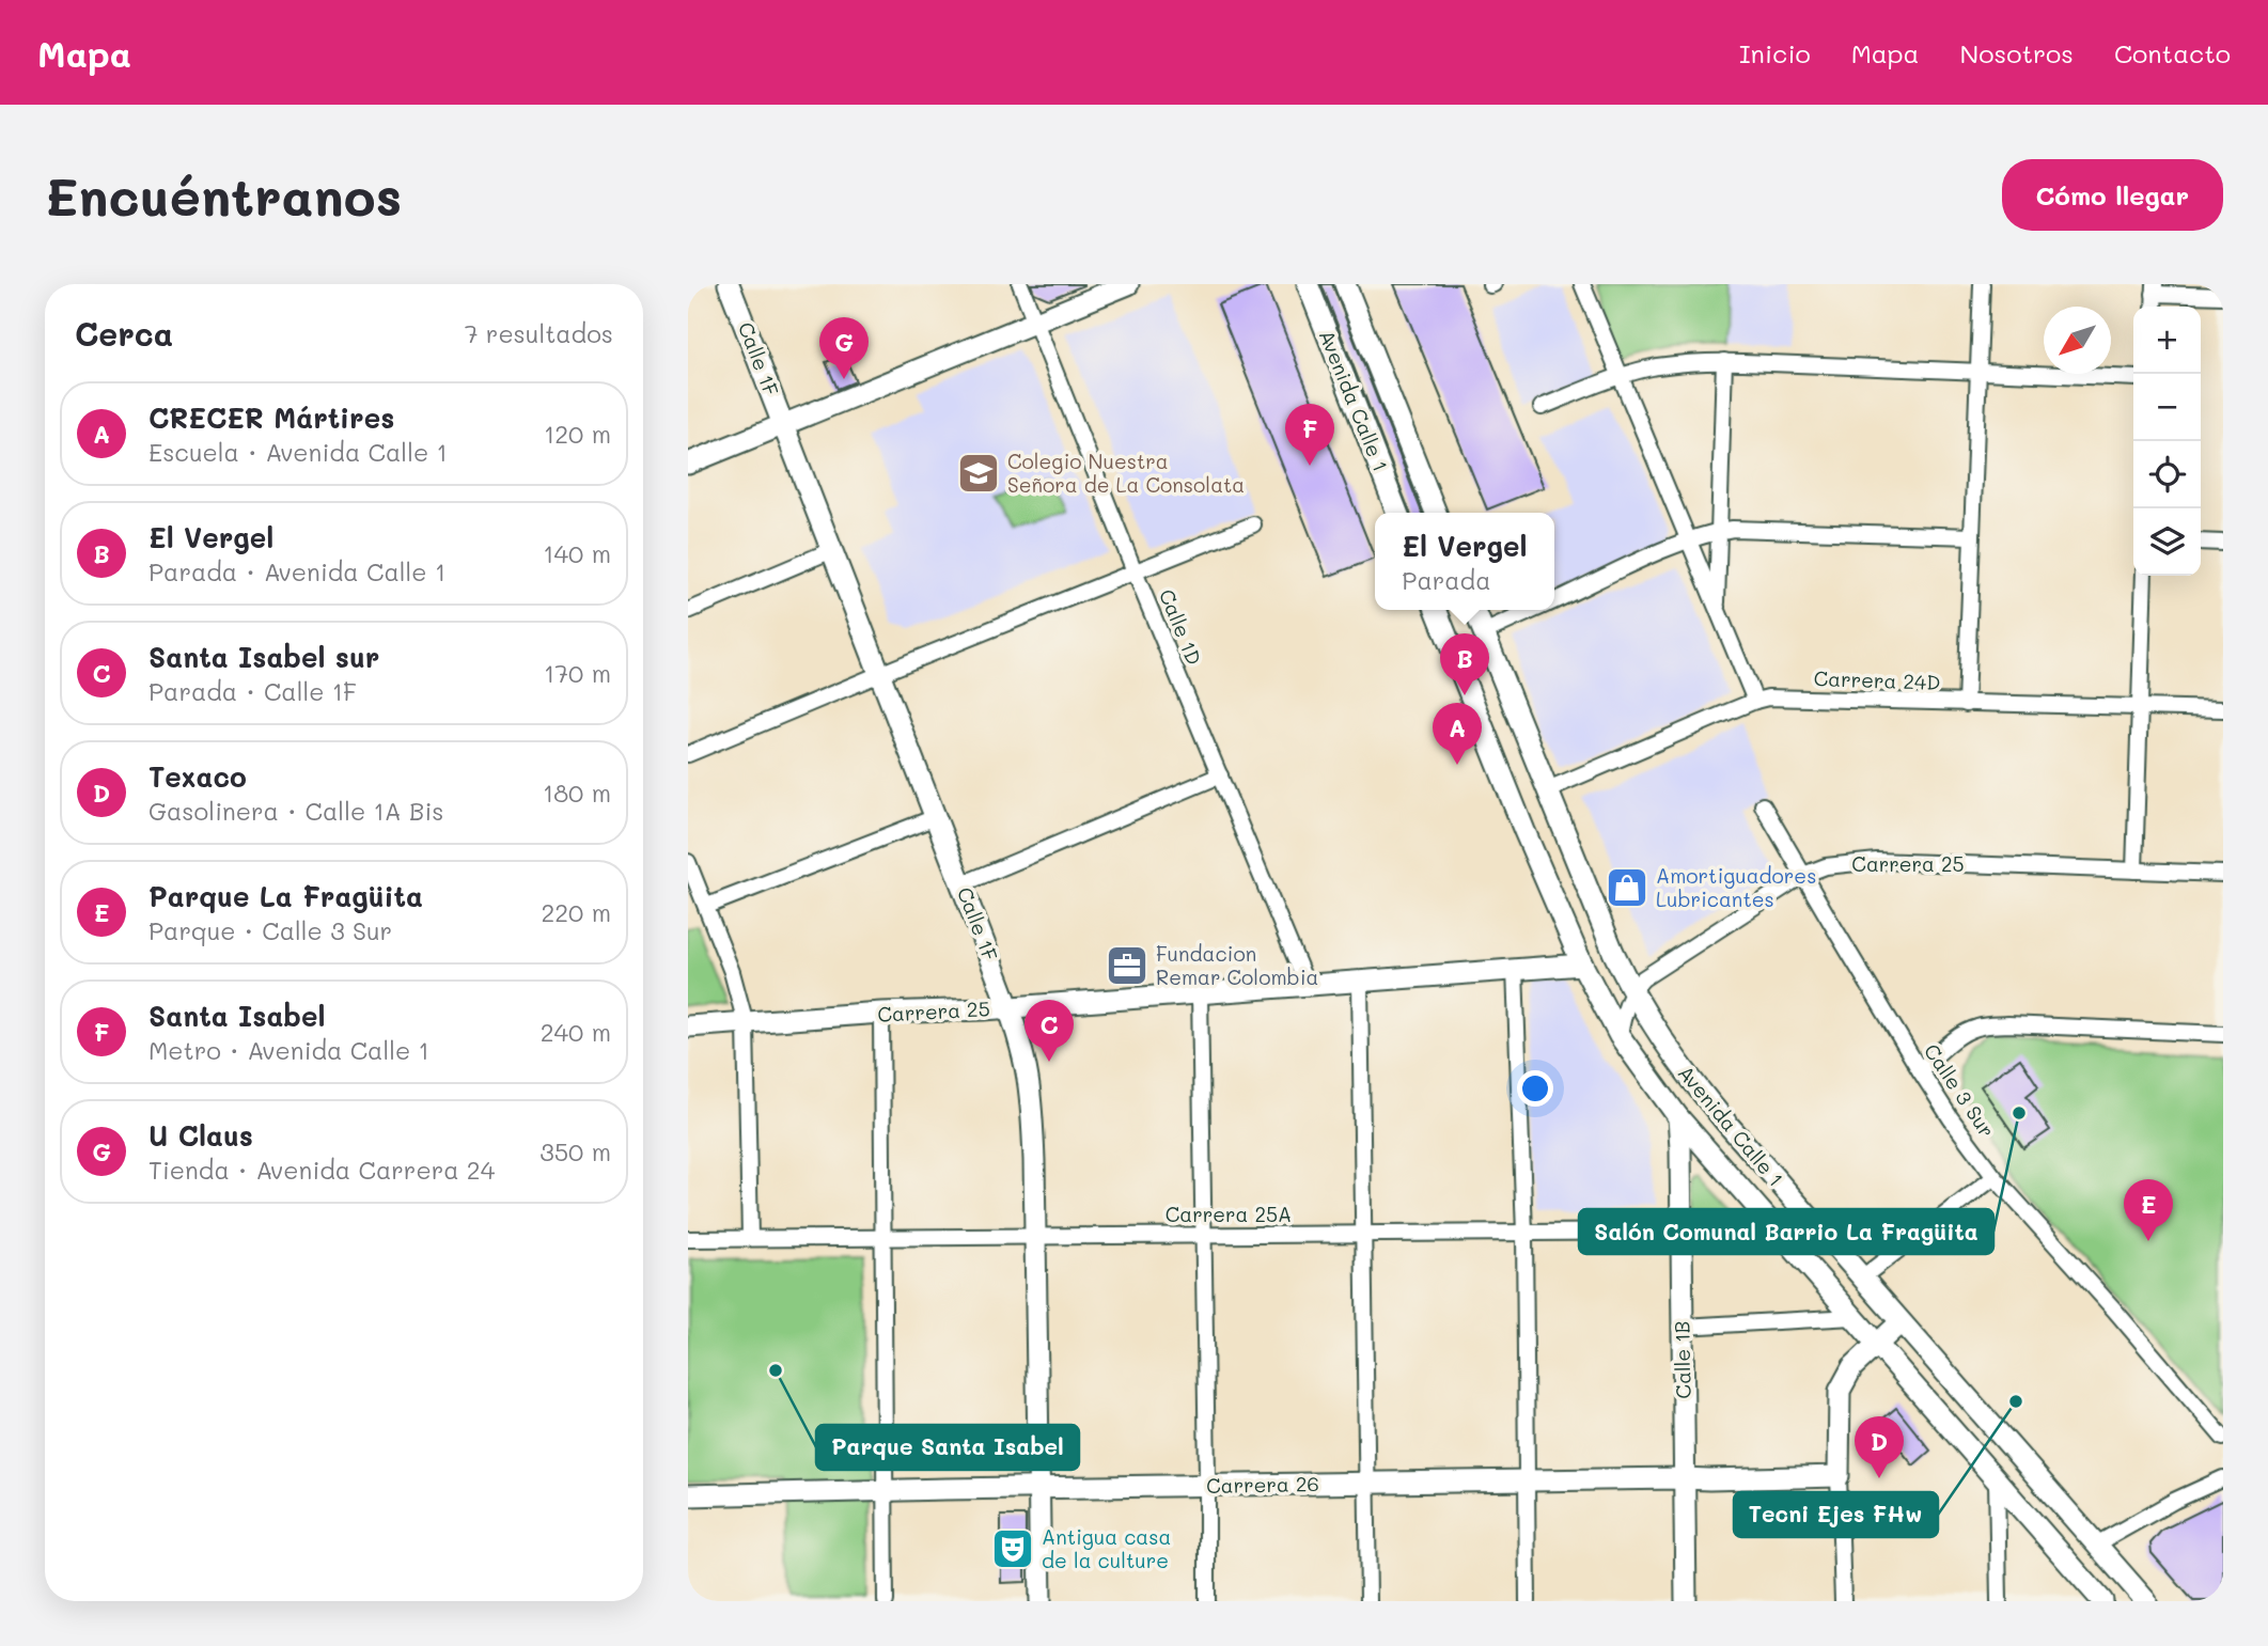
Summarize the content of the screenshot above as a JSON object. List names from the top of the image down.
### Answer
{
  "streets": {
    "street": [
      "Calle 1F",
      "Avenida Calle 1",
      "Calle 1D",
      "Carrera 24D",
      "Carrera 25",
      "Calle 3 Sur",
      "Carrera 25A",
      "Calle 1B",
      "Carrera 26"
    ]
  },
  "crossings": [
    ["Calle 1F", "Carrera 25"],
    ["Calle 1F", "Carrera 25A"],
    ["Calle 1F", "Carrera 26"],
    ["Avenida Calle 1", "Carrera 24D"],
    ["Avenida Calle 1", "Carrera 25"],
    ["Avenida Calle 1", "Carrera 25A"],
    ["Avenida Calle 1", "Calle 1B"],
    ["Calle 1D", "Carrera 25"],
    ["Carrera 25", "Calle 3 Sur"],
    ["Carrera 25A", "Calle 1B"],
    ["Calle 1B", "Carrera 26"]
  ],
  "places": {
    "school or university": ["Colegio Nuestra Señora de La Consolata"],
    "shop": ["Amortiguadores Lubricantes"],
    "office": ["Fundacion Remar Colombia"],
    "other": ["Salón Comunal Barrio La Fragüita", "Parque Santa Isabel", "Tecni Ejes FHw"],
    "theatre": ["Antigua casa de la culture"]
  },
  "north": "bottom left",
  "page": {
    "header": "Mapa",
    "nav": [
      "Inicio",
      "Mapa",
      "Nosotros",
      "Contacto"
    ],
    "buttons": "Cómo llegar",
    "title": "Encuéntranos",
    "heading": ["Cerca", "7 resultados"],
    "map_buttons": ["+", "−"],
    "pins": [
      "G",
      "F",
      "B",
      "A",
      "C",
      "E",
      "D"
    ],
    "list": [
      {
        "mark": "A",
        "name": "CRECER Mártires",
        "note": "Escuela · Avenida Calle 1",
        "value": "120 m"
      },
      {
        "mark": "B",
        "name": "El Vergel",
        "note": "Parada · Avenida Calle 1",
        "value": "140 m"
      },
      {
        "mark": "C",
        "name": "Santa Isabel sur",
        "note": "Parada · Calle 1F",
        "value": "170 m"
      },
      {
        "mark": "D",
        "name": "Texaco",
        "note": "Gasolinera · Calle 1A Bis",
        "value": "180 m"
      },
      {
        "mark": "E",
        "name": "Parque La Fragüita",
        "note": "Parque · Calle 3 Sur",
        "value": "220 m"
      },
      {
        "mark": "F",
        "name": "Santa Isabel",
        "note": "Metro · Avenida Calle 1",
        "value": "240 m"
      },
      {
        "mark": "G",
        "name": "U Claus",
        "note": "Tienda · Avenida Carrera 24",
        "value": "350 m"
      }
    ],
    "popup": ["El Vergel", "Parada"]
  }
}
